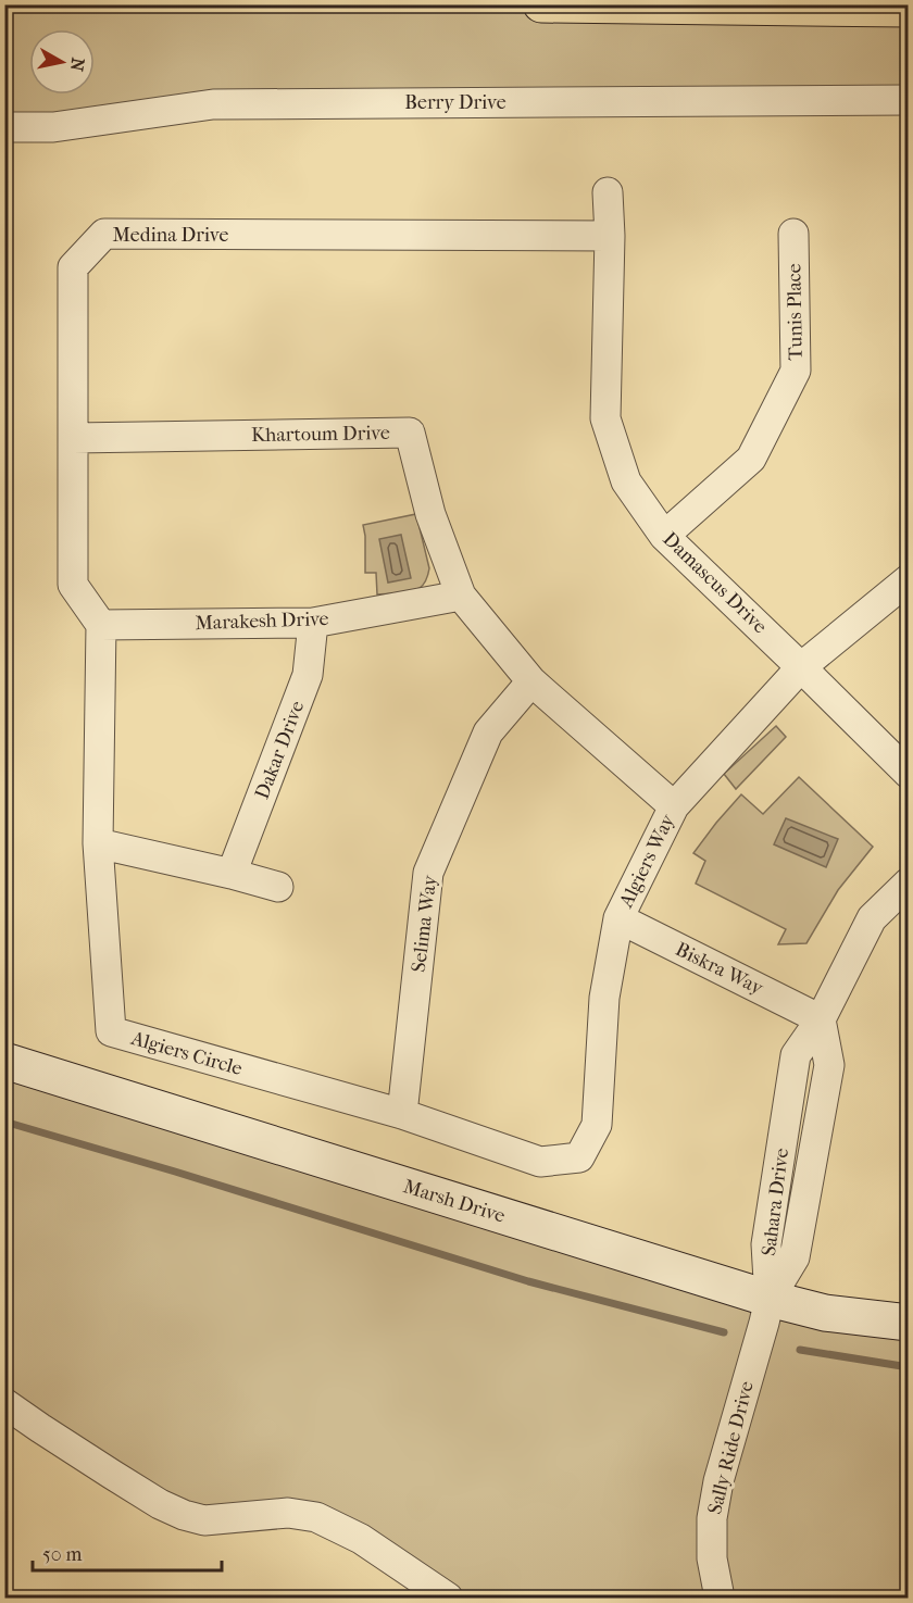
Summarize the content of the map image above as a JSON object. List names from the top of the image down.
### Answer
{
  "streets": {
    "street": [
      "Berry Drive",
      "Medina Drive",
      "Tunis Place",
      "Khartoum Drive",
      "Damascus Drive",
      "Marakesh Drive",
      "Dakar Drive",
      "Algiers Way",
      "Selima Way",
      "Biskra Way",
      "Algiers Circle",
      "Marsh Drive",
      "Sahara Drive",
      "Sally Ride Drive"
    ]
  },
  "crossings": [
    ["Medina Drive", "Khartoum Drive"],
    ["Medina Drive", "Damascus Drive"],
    ["Medina Drive", "Marakesh Drive"],
    ["Medina Drive", "Algiers Circle"],
    ["Tunis Place", "Damascus Drive"],
    ["Khartoum Drive", "Marakesh Drive"],
    ["Khartoum Drive", "Algiers Way"],
    ["Khartoum Drive", "Selima Way"],
    ["Damascus Drive", "Algiers Way"],
    ["Marakesh Drive", "Dakar Drive"],
    ["Marakesh Drive", "Algiers Circle"],
    ["Algiers Way", "Biskra Way"],
    ["Algiers Way", "Algiers Circle"],
    ["Selima Way", "Algiers Circle"],
    ["Biskra Way", "Sahara Drive"],
    ["Marsh Drive", "Sahara Drive"],
    ["Marsh Drive", "Sally Ride Drive"],
    ["Sahara Drive", "Sally Ride Drive"]
  ],
  "scale_bar": "50 m",
  "north": "right"
}
